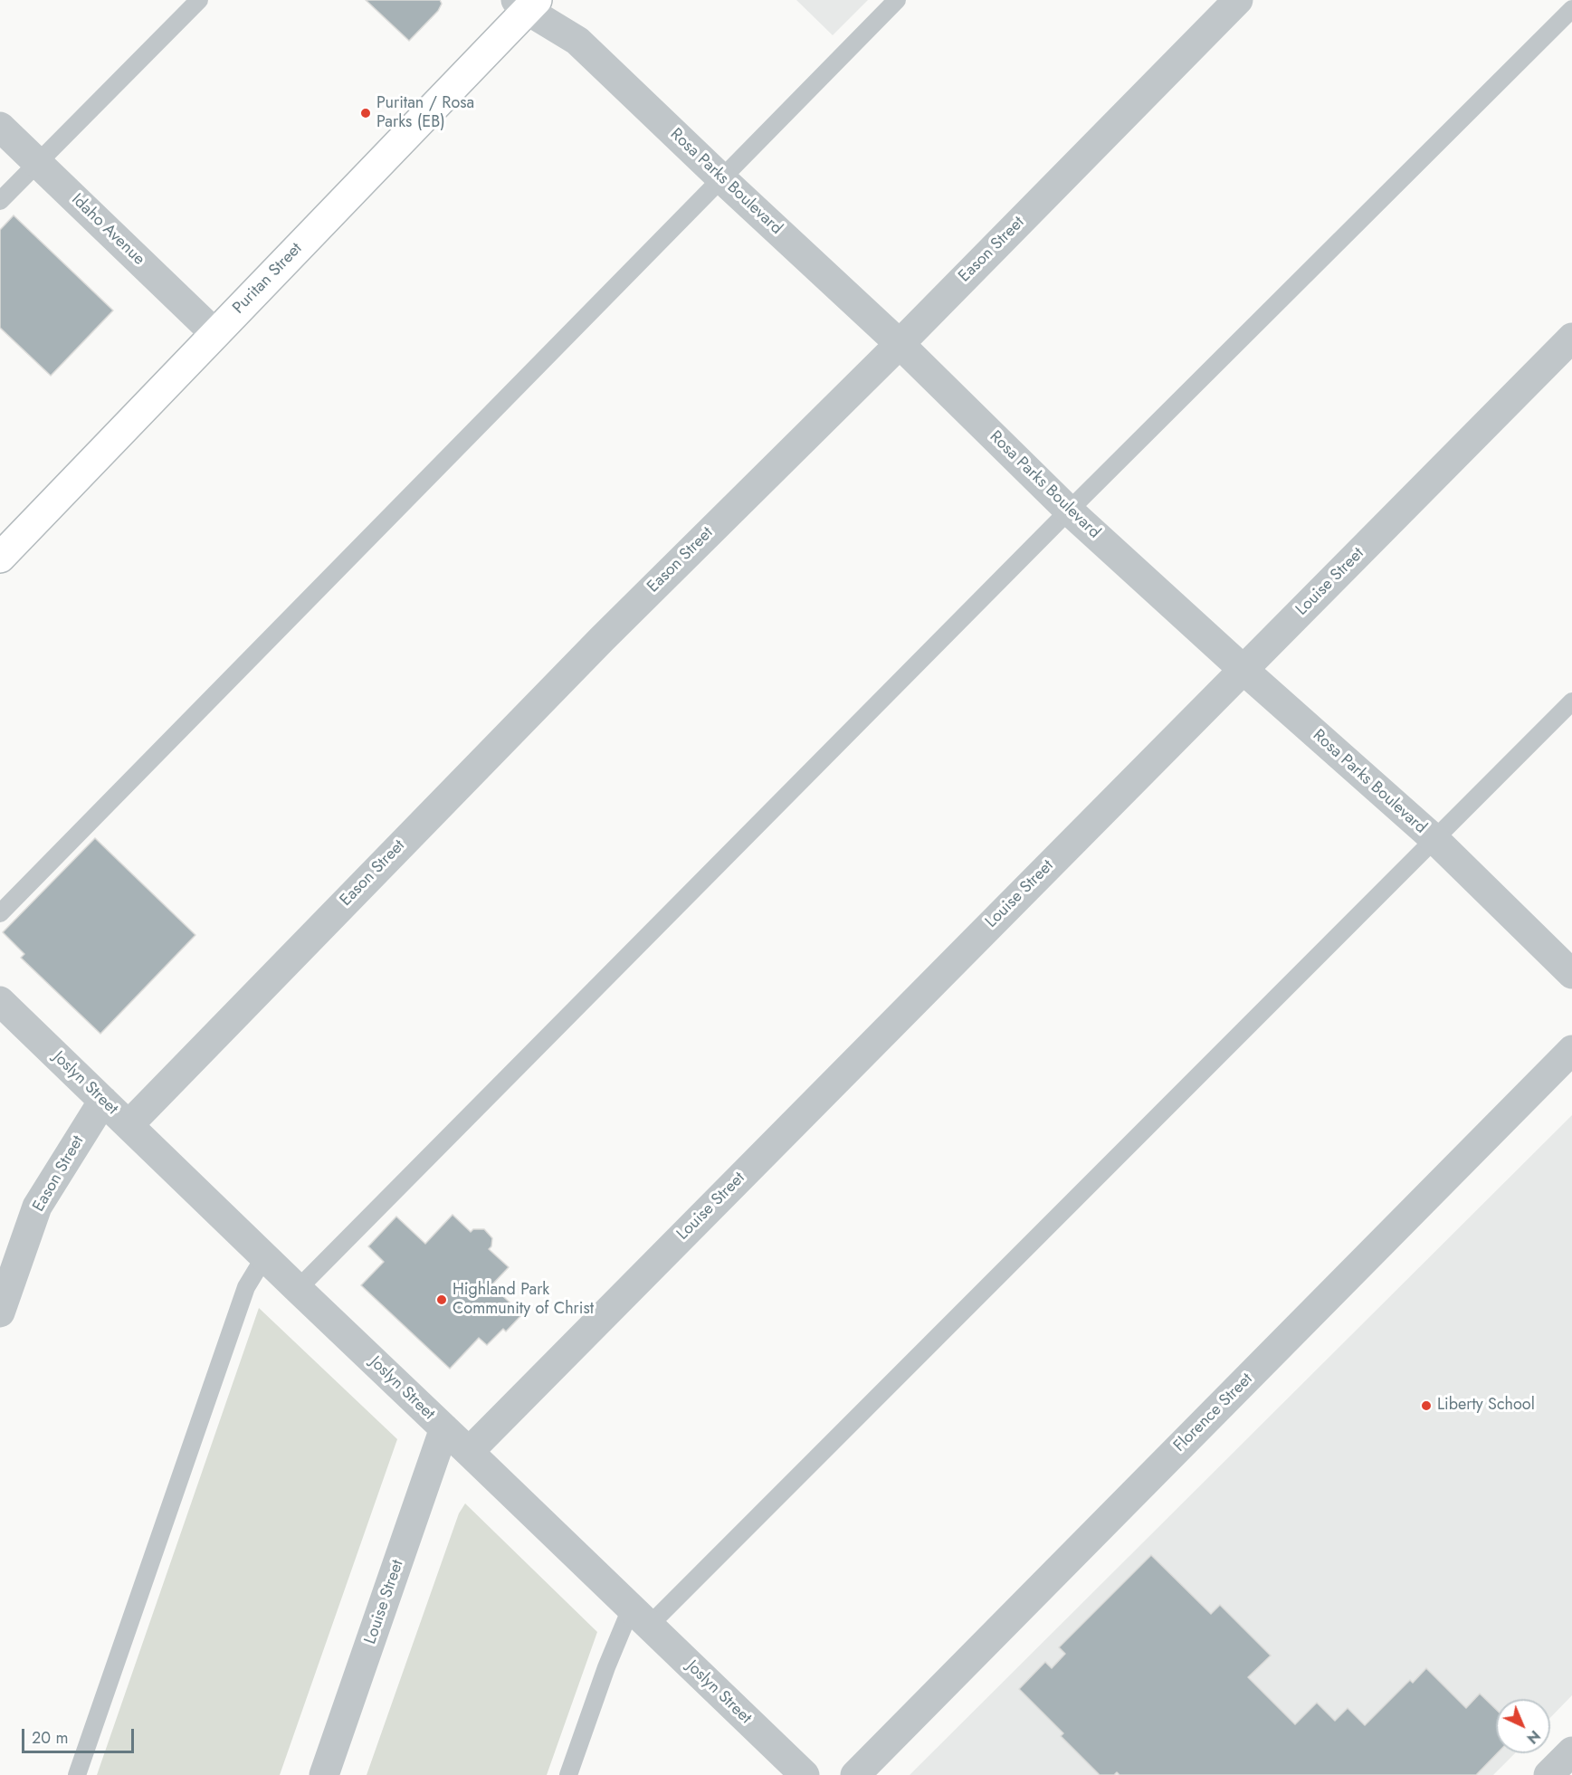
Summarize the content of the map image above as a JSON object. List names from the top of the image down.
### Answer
{
  "streets": {
    "street": [
      "Rosa Parks Boulevard",
      "Idaho Avenue",
      "Eason Street",
      "Puritan Street",
      "Louise Street",
      "Joslyn Street",
      "Florence Street"
    ]
  },
  "crossings": [
    ["Rosa Parks Boulevard", "Eason Street"],
    ["Rosa Parks Boulevard", "Puritan Street"],
    ["Rosa Parks Boulevard", "Louise Street"],
    ["Idaho Avenue", "Puritan Street"],
    ["Eason Street", "Joslyn Street"],
    ["Louise Street", "Joslyn Street"]
  ],
  "places": ["Puritan / Rosa Parks (EB)", "Highland Park Community of Christ", "Liberty School"],
  "scale_bar": "20 m",
  "north": "bottom right"
}
